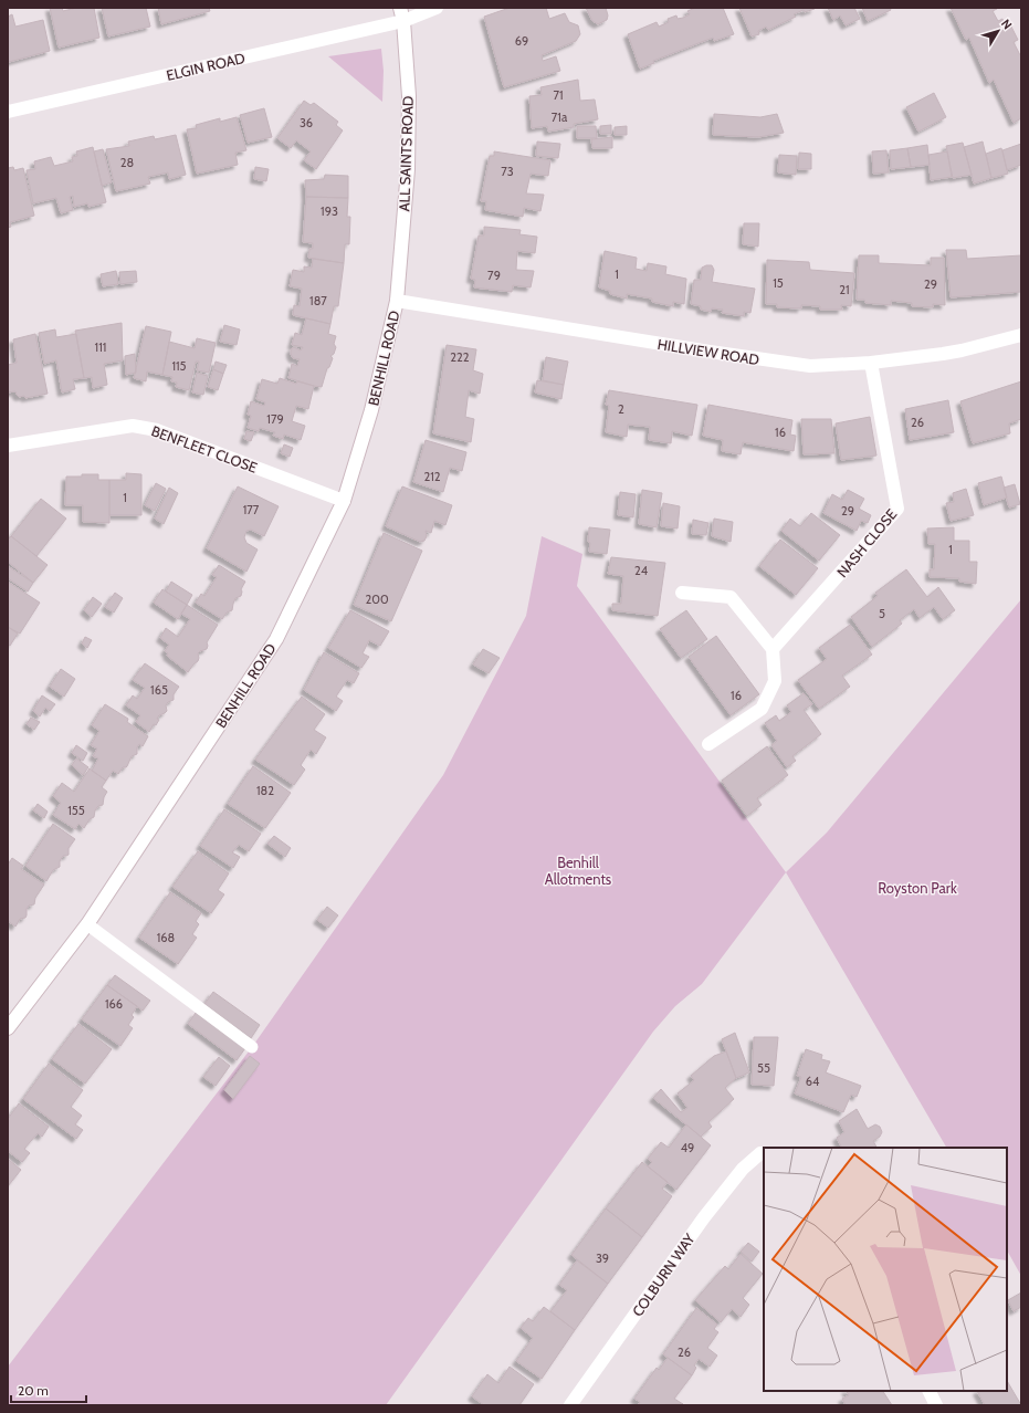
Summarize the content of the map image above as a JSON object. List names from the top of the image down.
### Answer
{
  "streets": {
    "street": [
      "ELGIN ROAD",
      "ALL SAINTS ROAD",
      "HILLVIEW ROAD",
      "BENHILL ROAD",
      "BENFLEET CLOSE",
      "NASH CLOSE",
      "COLBURN WAY"
    ]
  },
  "crossings": [
    ["ELGIN ROAD", "ALL SAINTS ROAD"],
    ["ALL SAINTS ROAD", "HILLVIEW ROAD"],
    ["ALL SAINTS ROAD", "BENHILL ROAD"],
    ["HILLVIEW ROAD", "BENHILL ROAD"],
    ["HILLVIEW ROAD", "NASH CLOSE"],
    ["BENHILL ROAD", "BENFLEET CLOSE"]
  ],
  "parks": ["Benhill Allotments", "Royston Park"],
  "house_numbers": [
    "69",
    "71",
    "71a",
    "36",
    "28",
    "73",
    "193",
    "1",
    "79",
    "15",
    "29",
    "21",
    "187",
    "111",
    "222",
    "115",
    "2",
    "179",
    "26",
    "16",
    "212",
    "1",
    "177",
    "29",
    "1",
    "24",
    "200",
    "5",
    "165",
    "16",
    "182",
    "155",
    "168",
    "166",
    "55",
    "64",
    "49",
    "39",
    "26"
  ],
  "scale_bar": "20 m",
  "north": "top right"
}
